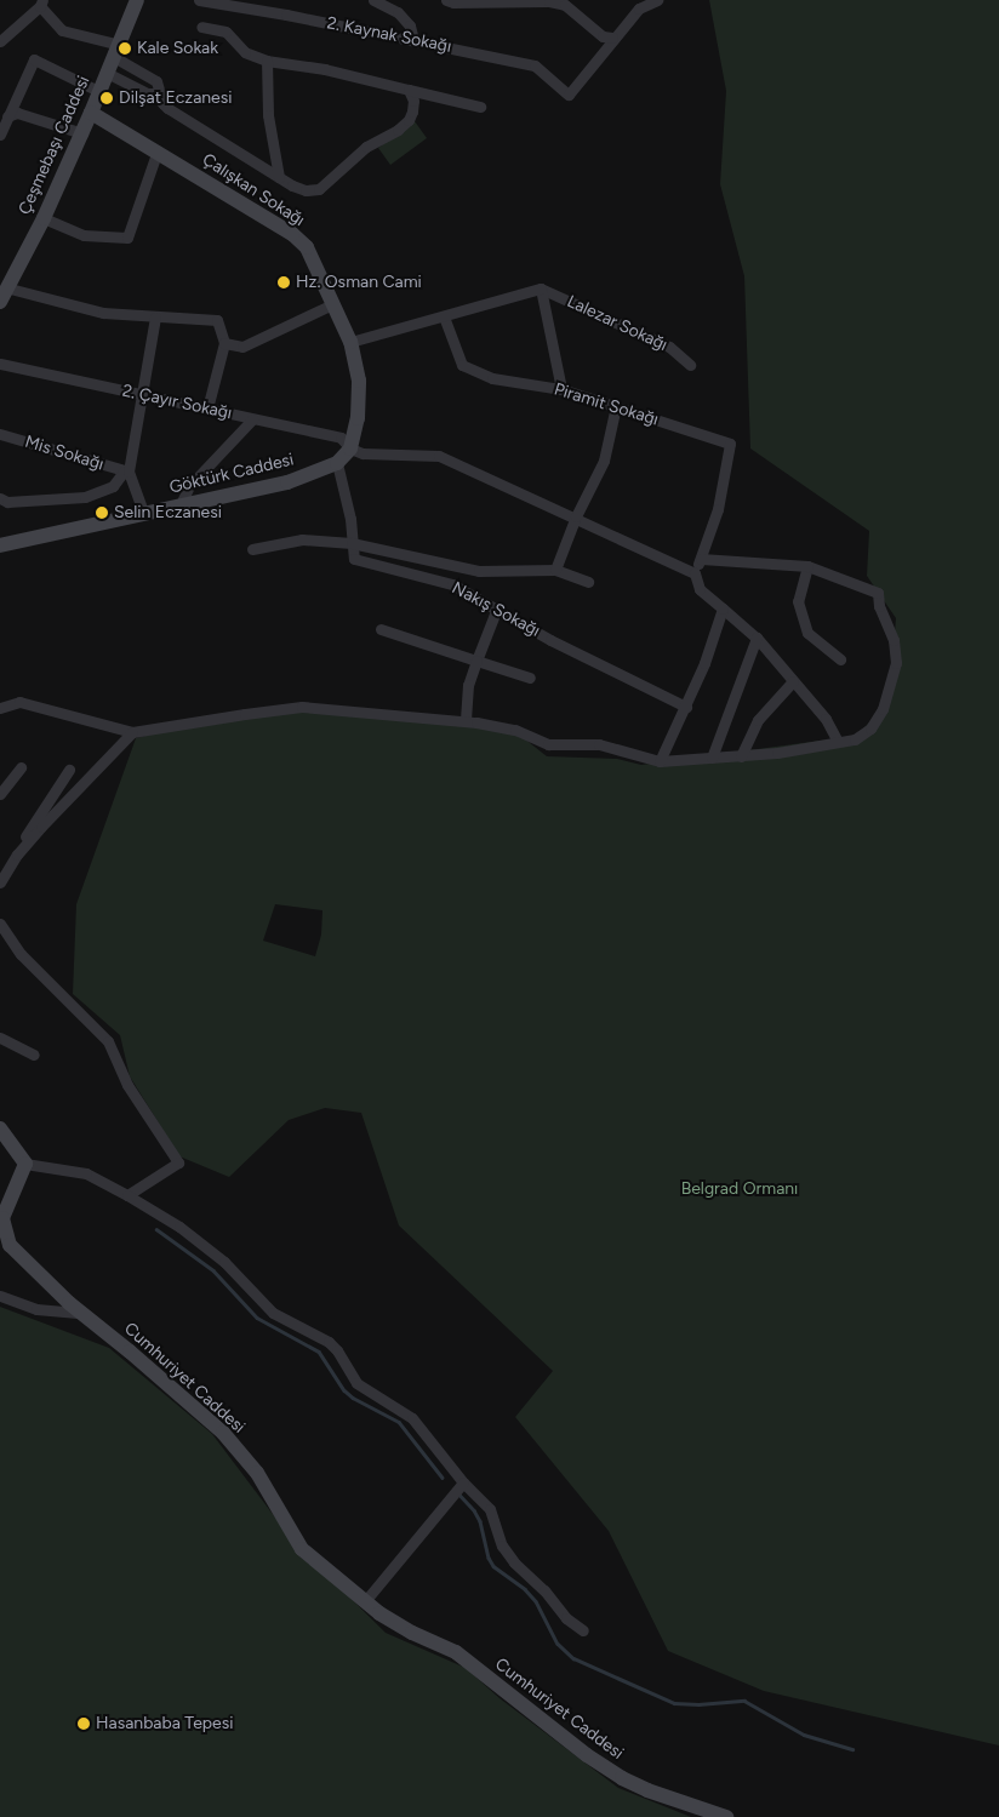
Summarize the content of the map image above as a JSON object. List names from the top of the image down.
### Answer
{
  "streets": {
    "main road": [
      "Çeşmebaşı Caddesi",
      "Çalışkan Sokağı",
      "Göktürk Caddesi",
      "Cumhuriyet Caddesi"
    ],
    "street": [
      "2. Kaynak Sokağı",
      "Lalezar Sokağı",
      "2. Çayır Sokağı",
      "Piramit Sokağı",
      "Mis Sokağı",
      "Nakış Sokağı"
    ]
  },
  "crossings": [
    ["Çeşmebaşı Caddesi", "Çalışkan Sokağı"],
    ["Çalışkan Sokağı", "2. Çayır Sokağı"],
    ["Çalışkan Sokağı", "Göktürk Caddesi"],
    ["2. Çayır Sokağı", "Göktürk Caddesi"]
  ],
  "parks": ["Belgrad Ormanı"],
  "places": [
    "Kale Sokak",
    "Dilşat Eczanesi",
    "Hz. Osman Cami",
    "Selin Eczanesi",
    "Hasanbaba Tepesi"
  ]
}
